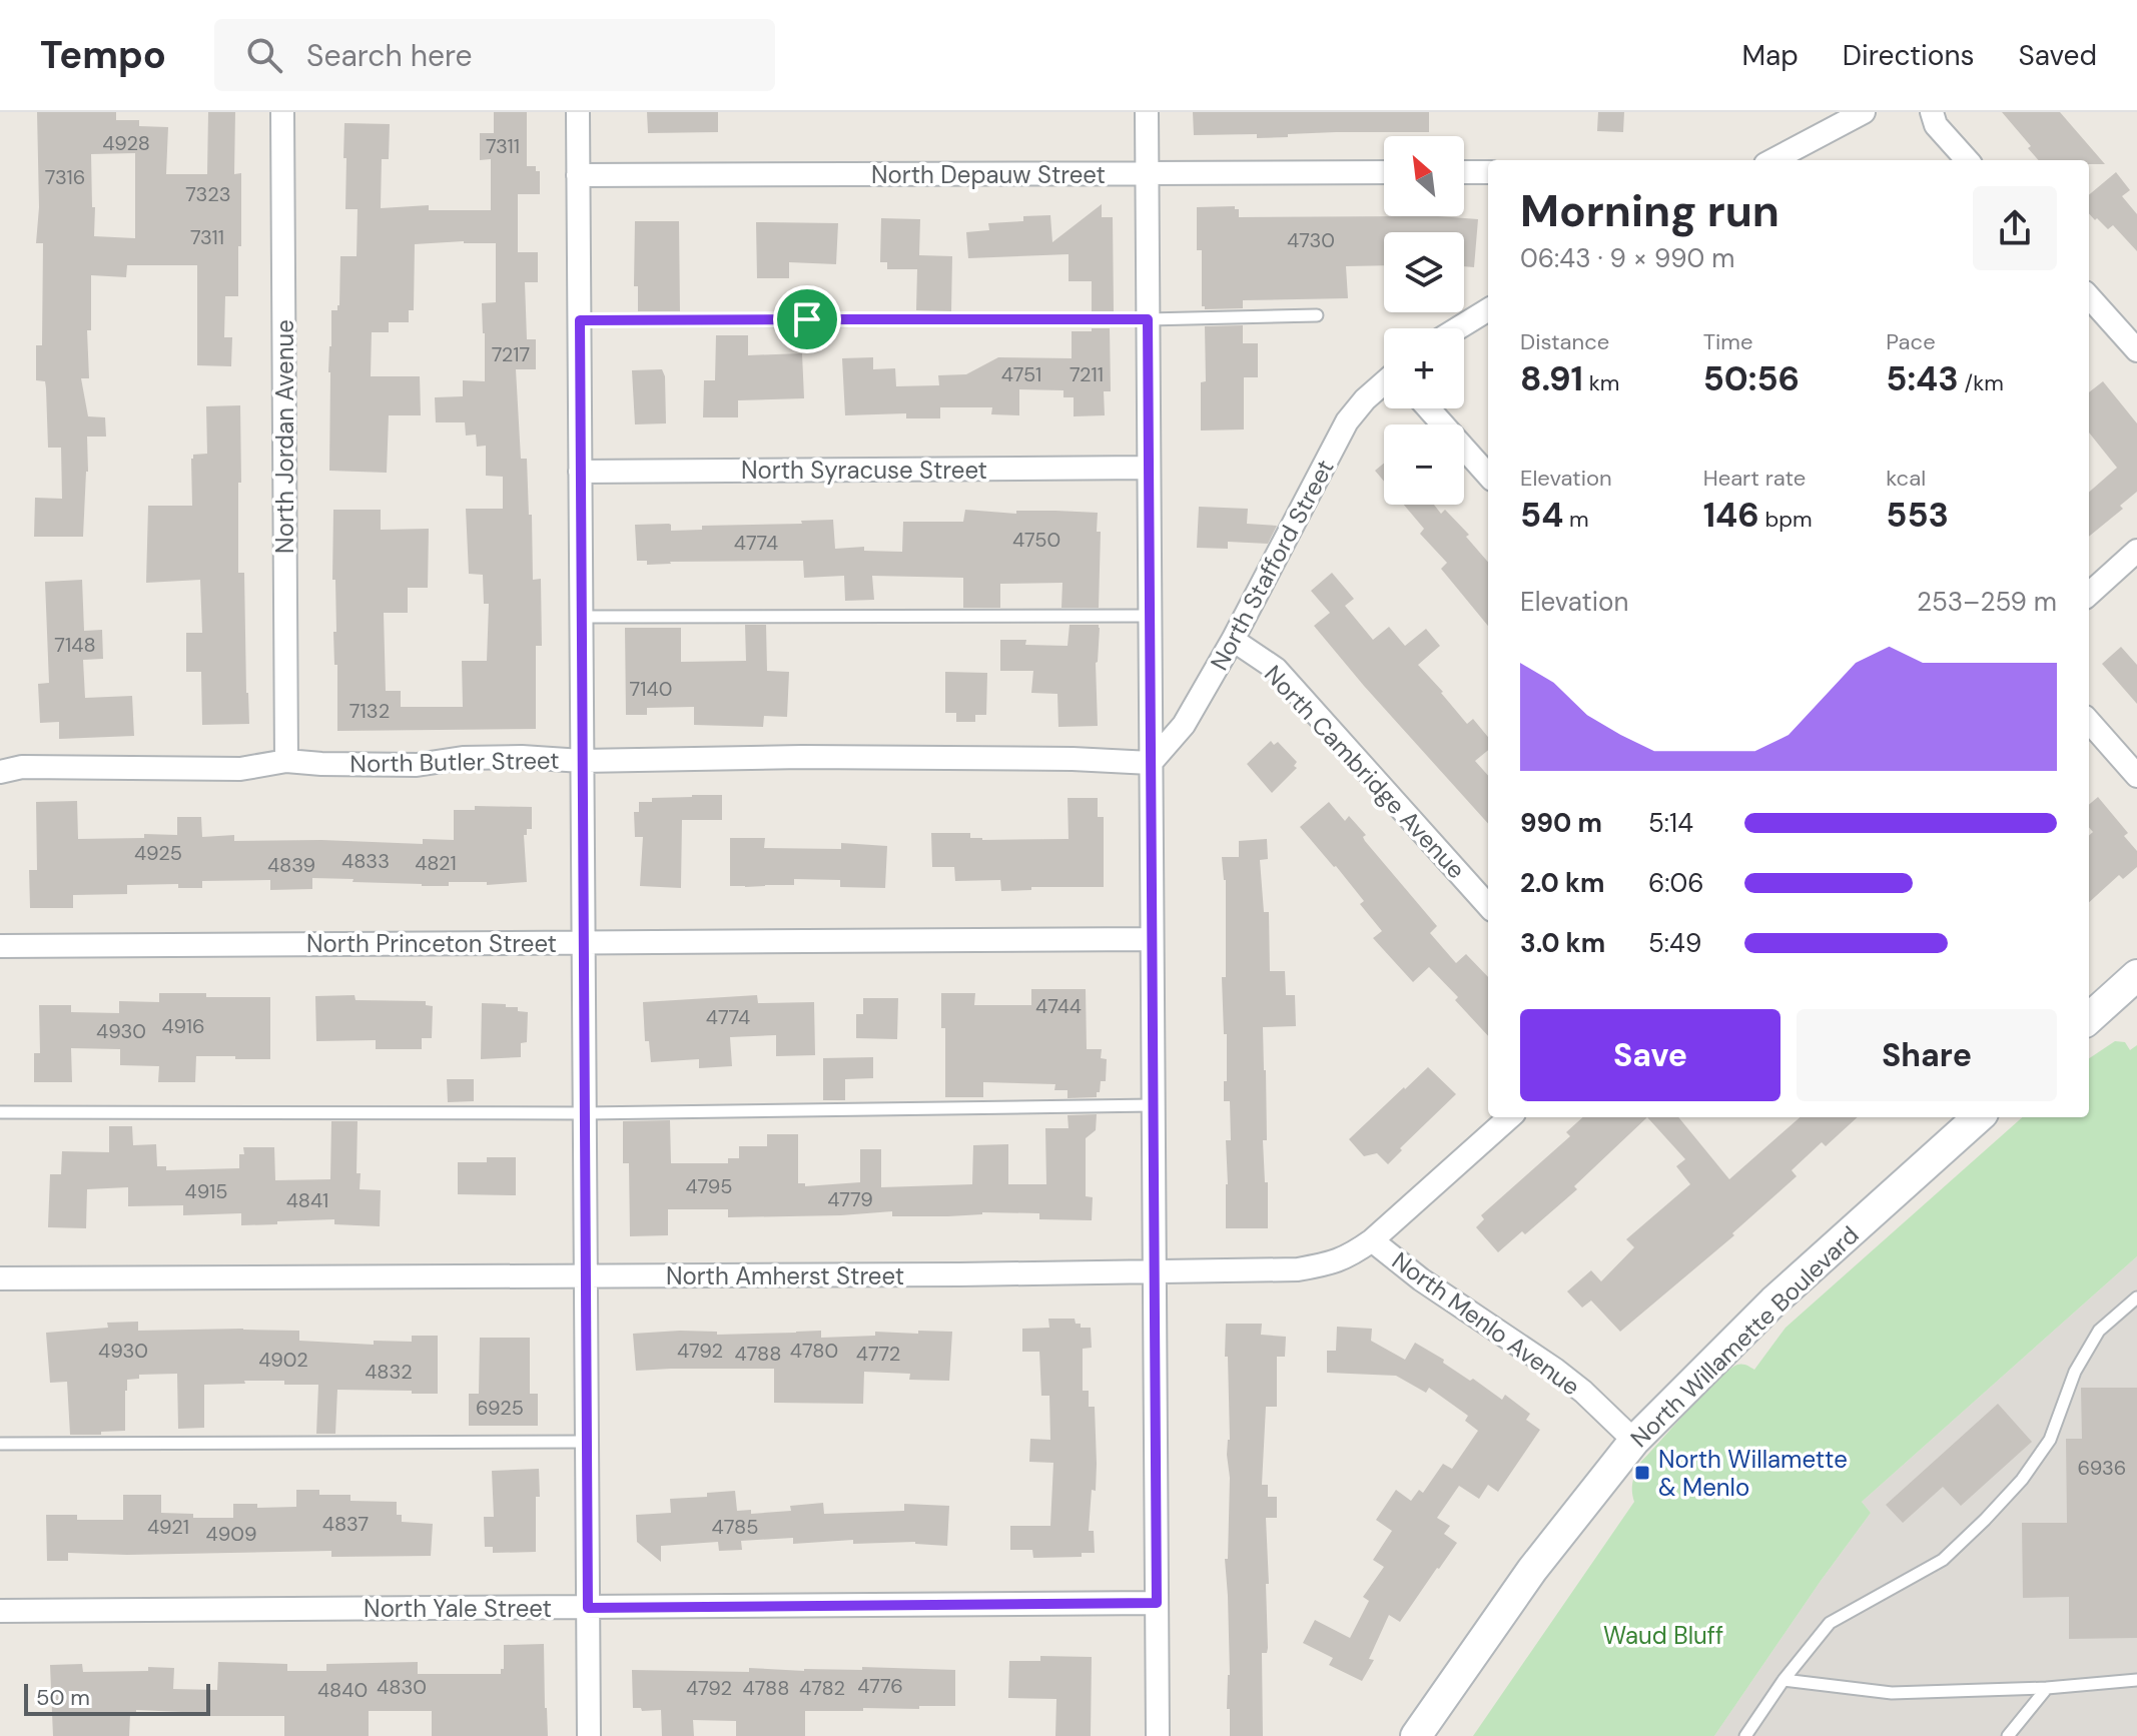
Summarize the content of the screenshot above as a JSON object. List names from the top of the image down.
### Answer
{
  "streets": {
    "main road": ["North Willamette Boulevard"],
    "street": [
      "North Depauw Street",
      "North Jordan Avenue",
      "North Syracuse Street",
      "North Stafford Street",
      "North Butler Street",
      "North Cambridge Avenue",
      "North Princeton Street",
      "North Amherst Street",
      "North Menlo Avenue",
      "North Yale Street"
    ]
  },
  "crossings": [
    ["North Jordan Avenue", "North Butler Street"],
    ["North Stafford Street", "North Butler Street"],
    ["North Stafford Street", "North Cambridge Avenue"],
    ["North Amherst Street", "North Menlo Avenue"],
    ["North Menlo Avenue", "North Willamette Boulevard"]
  ],
  "parks": ["Waud Bluff"],
  "places": {
    "transit": ["North Willamette & Menlo"]
  },
  "house_numbers": [
    "4928",
    "7311",
    "7316",
    "7323",
    "7311",
    "4730",
    "7217",
    "4751",
    "7211",
    "4750",
    "4774",
    "7148",
    "7140",
    "7132",
    "4925",
    "4833",
    "4821",
    "4839",
    "4744",
    "4774",
    "4916",
    "4930",
    "4795",
    "4915",
    "4779",
    "4841",
    "4930",
    "4792",
    "4780",
    "4788",
    "4772",
    "4902",
    "4832",
    "6925",
    "6936",
    "4837",
    "4921",
    "4785",
    "4909",
    "4776",
    "4830",
    "4792",
    "4788",
    "4782",
    "4840"
  ],
  "scale_bar": "50 m",
  "north": "top left",
  "page": {
    "header": "Tempo",
    "search": "Search here",
    "nav": ["Map", "Directions", "Saved"],
    "map_buttons": ["+", "−"],
    "heading": ["Morning run", "06:43 · 9 × 990 m"],
    "stats": [
      ["Distance", "8.91 km"],
      ["Time", "50:56"],
      ["Pace", "5:43 /km"],
      ["Elevation", "54 m"],
      ["Heart rate", "146 bpm"],
      ["kcal", "553"]
    ],
    "chart": ["Elevation", "253–259 m"],
    "list": [
      {
        "name": "990 m",
        "note": "5:14"
      },
      {
        "name": "2.0 km",
        "note": "6:06"
      },
      {
        "name": "3.0 km",
        "note": "5:49"
      }
    ],
    "buttons": ["Save", "Share"],
    "scale": "50 m"
  }
}
